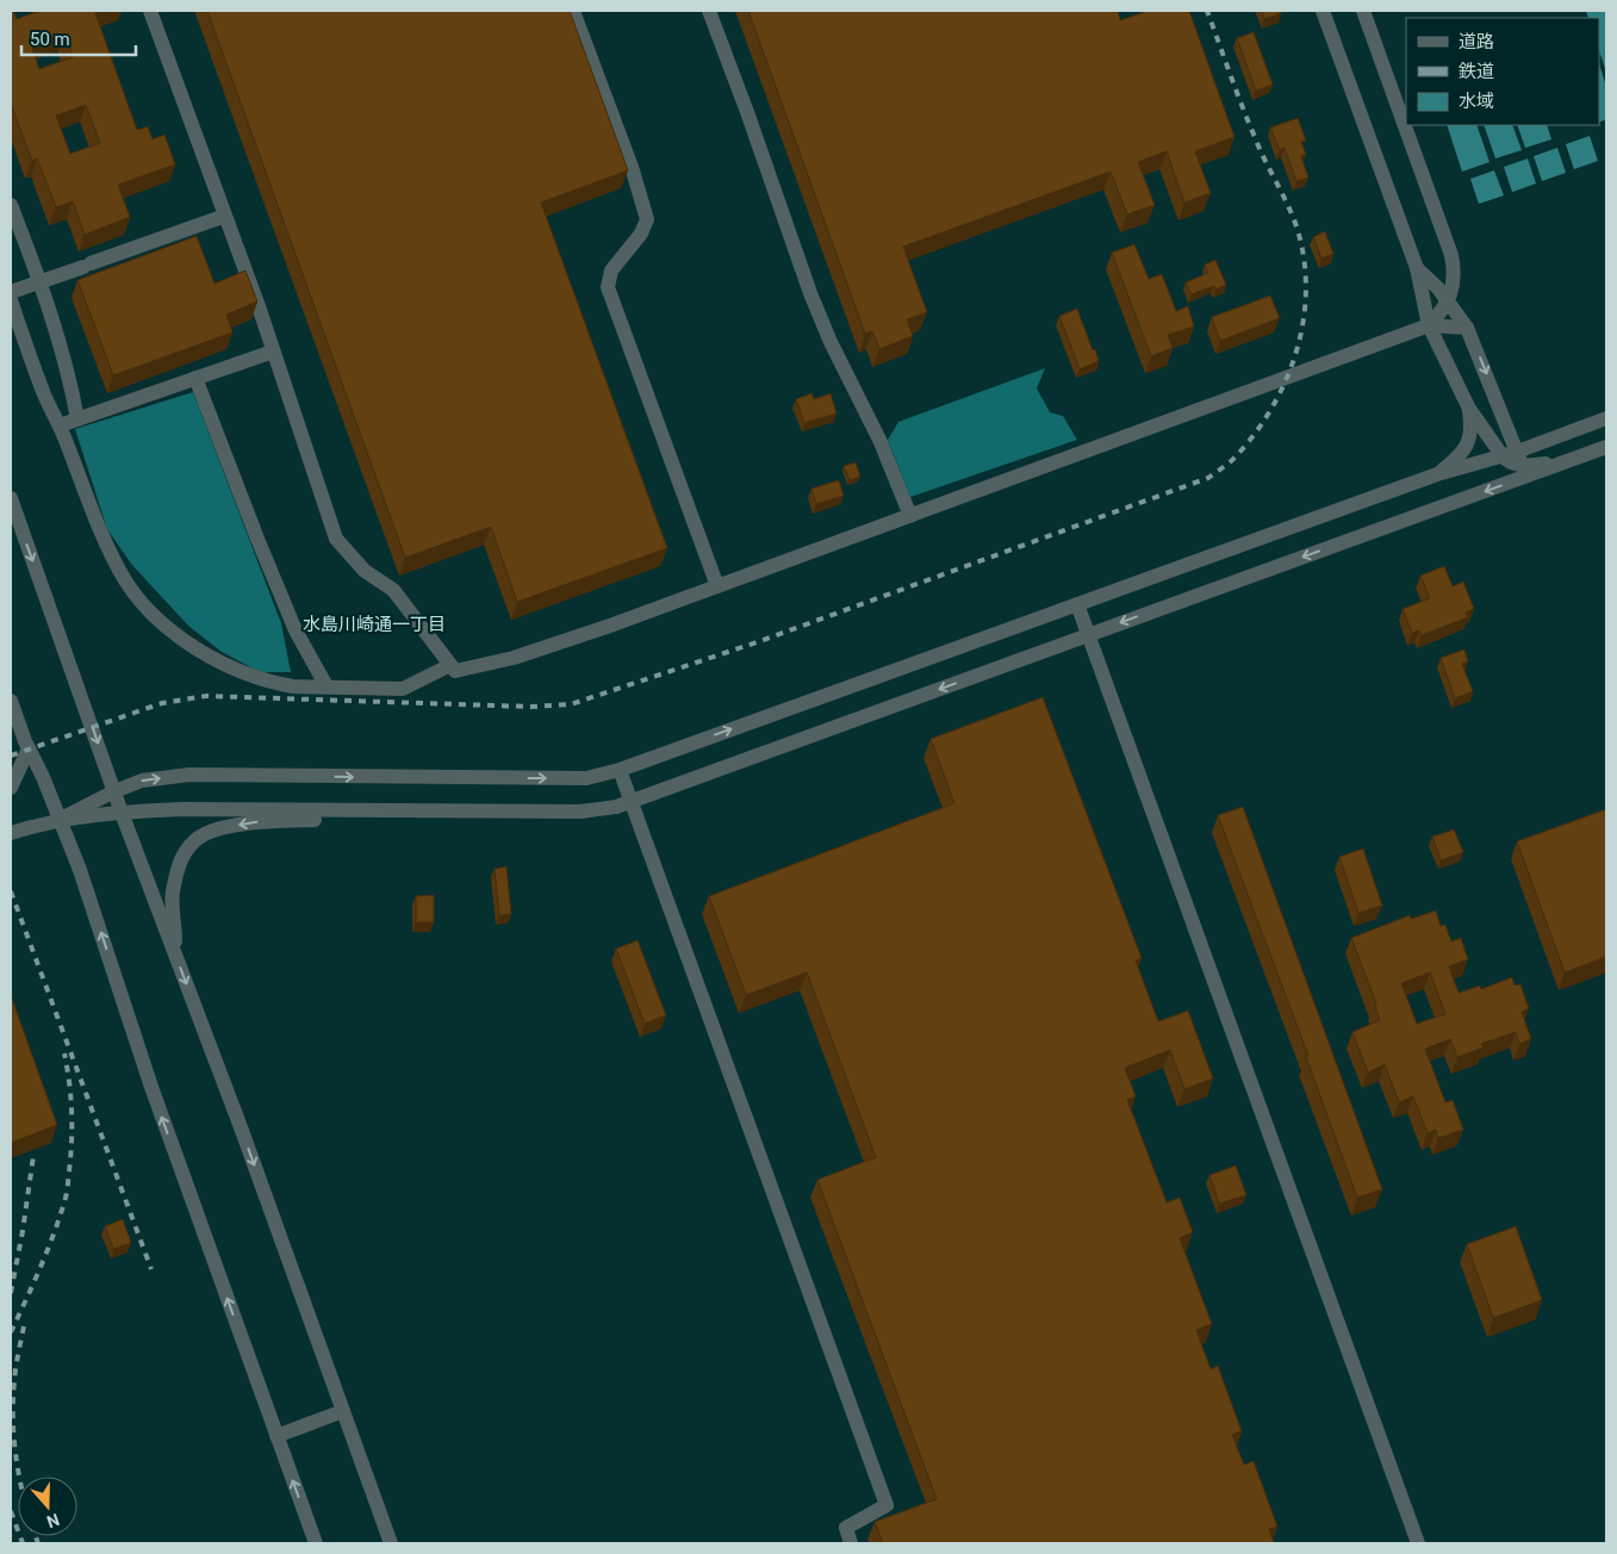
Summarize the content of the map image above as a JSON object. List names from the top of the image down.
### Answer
{
  "districts": ["水島川崎通一丁目"],
  "legend": ["道路", "鉄道", "水域"],
  "scale_bar": "50 m",
  "north": "bottom"
}
